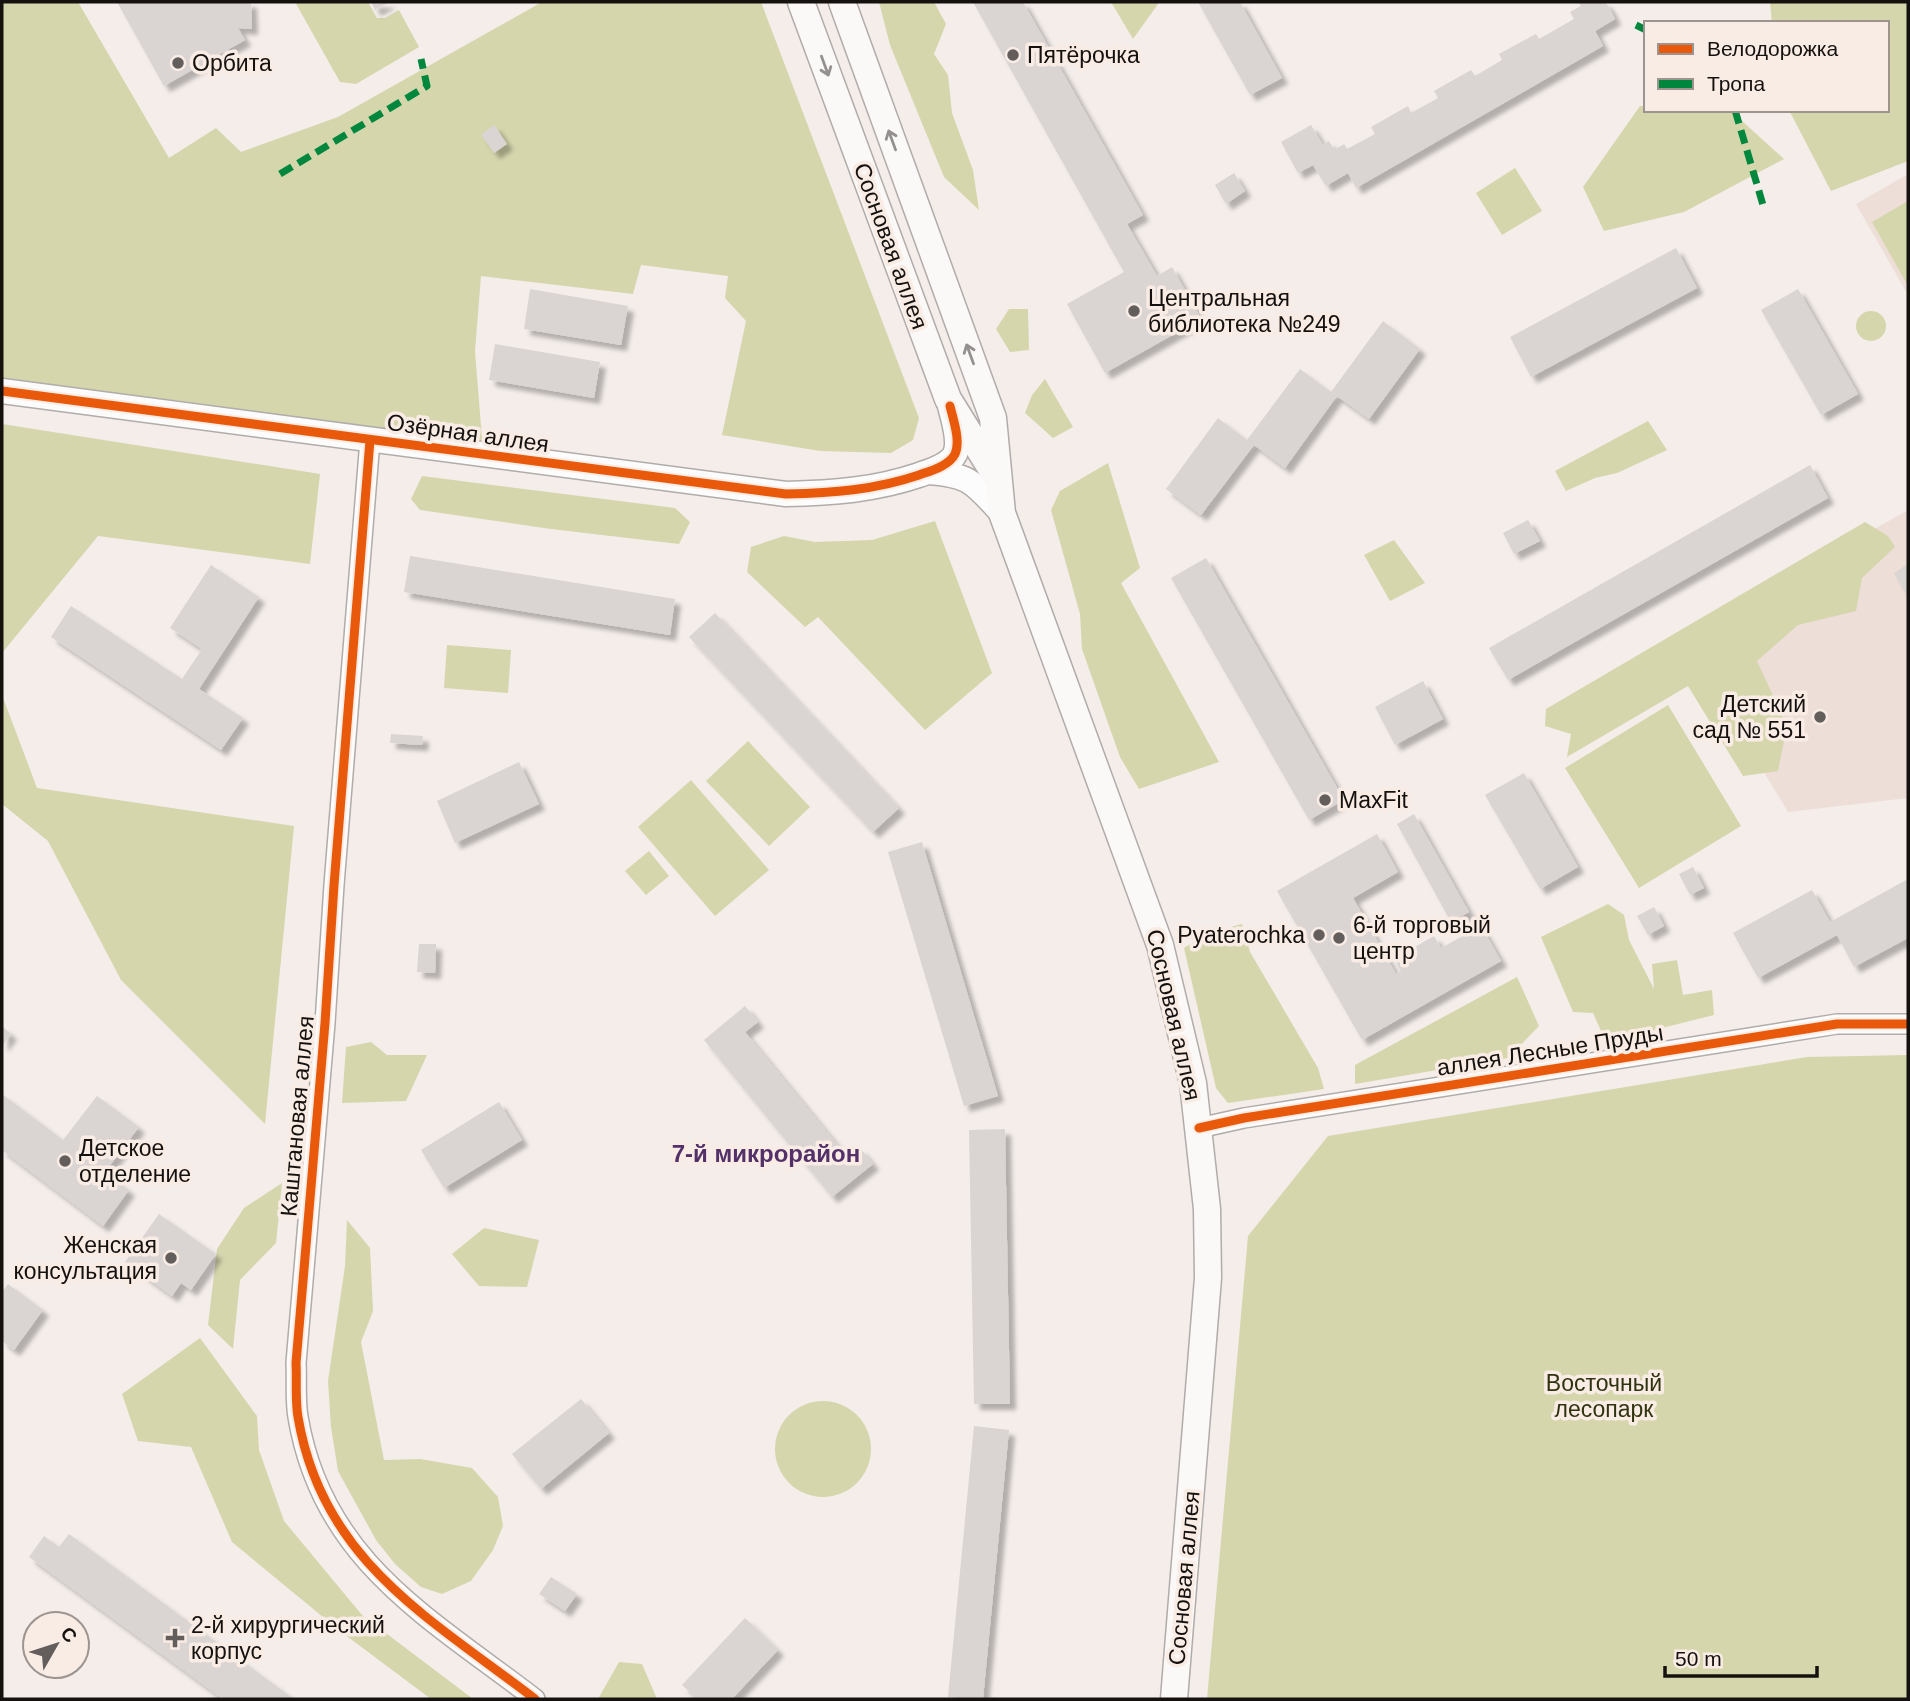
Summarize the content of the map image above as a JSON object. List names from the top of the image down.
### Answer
{
  "streets": {
    "main road": ["Сосновая аллея"],
    "street": ["Озёрная аллея", "аллея Лесные Пруды", "Каштановая аллея"]
  },
  "crossings": [
    ["Сосновая аллея", "аллея Лесные Пруды"],
    ["Озёрная аллея", "Каштановая аллея"]
  ],
  "districts": ["7-й микрорайон"],
  "parks": ["Восточный лесопарк"],
  "places": {
    "other": [
      "Пятёрочка",
      "Орбита",
      "Центральная библиотека №249",
      "Детский сад № 551",
      "MaxFit",
      "Pyaterochka",
      "6-й торговый центр",
      "Детское отделение",
      "Женская консультация"
    ],
    "health": ["2-й хирургический корпус"]
  },
  "legend": ["Велодорожка", "Тропа"],
  "scale_bar": "50 m",
  "north": "top right"
}
